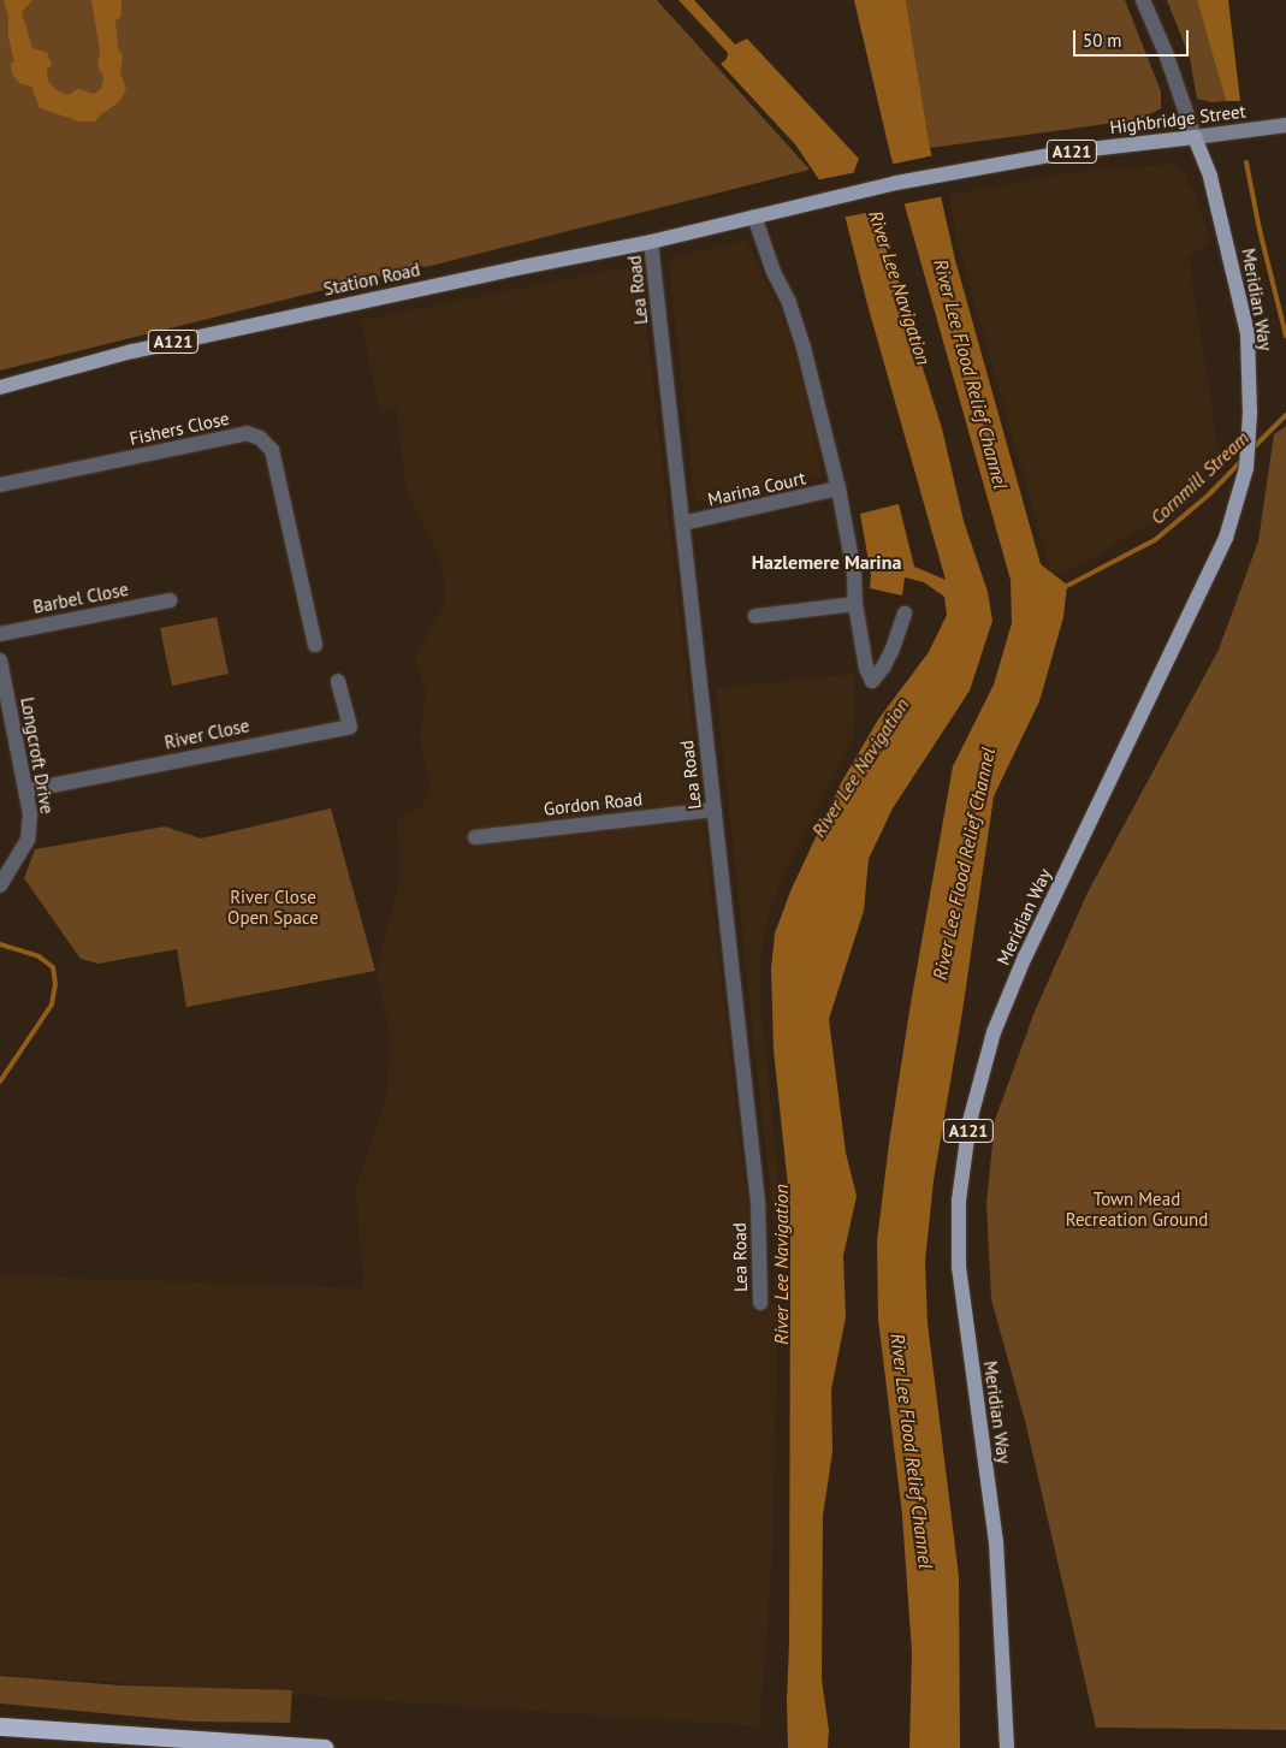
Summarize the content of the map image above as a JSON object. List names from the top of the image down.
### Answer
{
  "streets": {
    "main road": [
      "Highbridge Street",
      "A121",
      "Station Road",
      "Meridian Way"
    ],
    "street": [
      "Lea Road",
      "Fishers Close",
      "Marina Court",
      "Barbel Close",
      "River Close",
      "Longcroft Drive",
      "Gordon Road"
    ]
  },
  "crossings": [
    ["Highbridge Street", "Station Road"],
    ["Highbridge Street", "Meridian Way"],
    ["Station Road", "Lea Road"],
    ["Lea Road", "Marina Court"],
    ["Lea Road", "Gordon Road"],
    ["River Close", "Longcroft Drive"]
  ],
  "districts": ["Hazlemere Marina"],
  "water": ["River Lee Navigation", "River Lee Flood Relief Channel", "Cornmill Stream"],
  "parks": ["River Close Open Space", "Town Mead Recreation Ground"],
  "scale_bar": "50 m"
}
